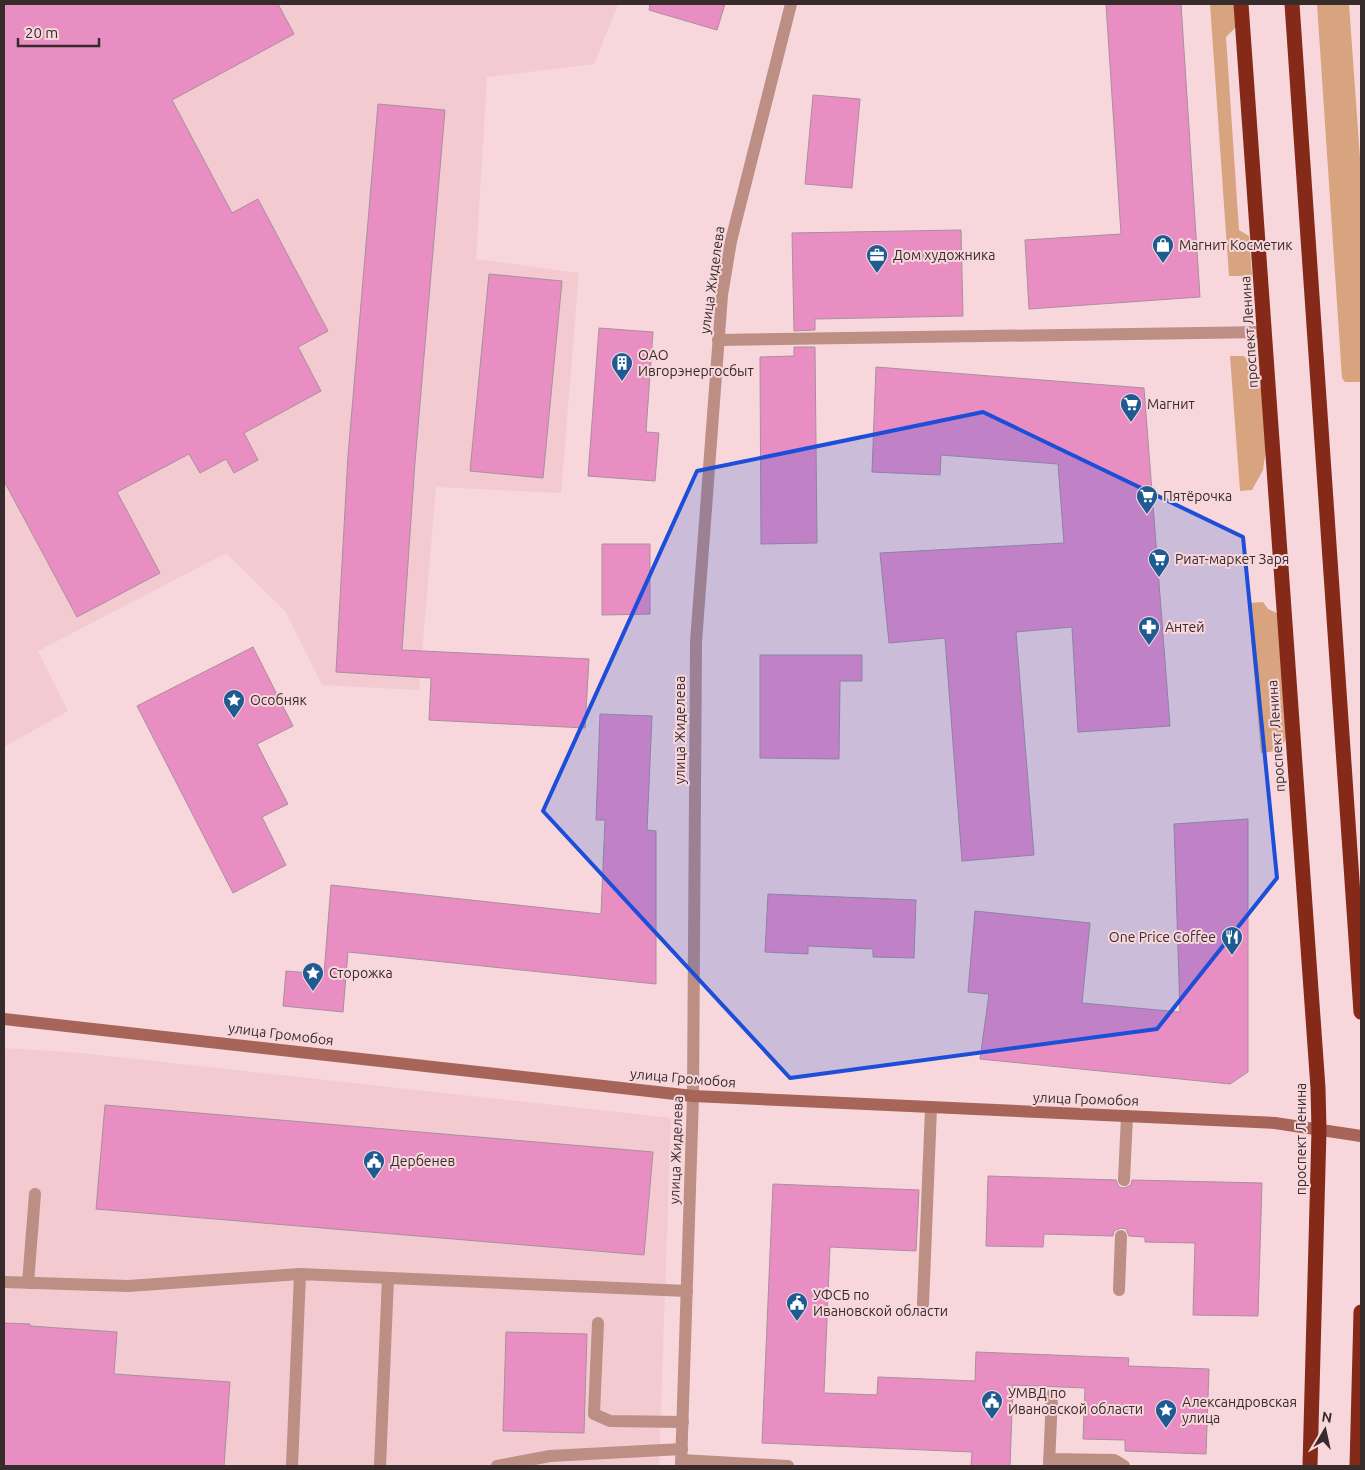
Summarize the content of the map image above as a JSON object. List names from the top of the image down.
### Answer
{
  "streets": {
    "highway": ["проспект Ленина"],
    "main road": ["улица Громобоя"],
    "street": ["улица Жиделева"]
  },
  "crossings": [
    ["улица Жиделева", "улица Громобоя"],
    ["проспект Ленина", "улица Громобоя"]
  ],
  "places": {
    "shop": ["Магнит Косметик"],
    "office": ["Дом художника"],
    "building": ["ОАО Ивгорэнергосбыт"],
    "supermarket": ["Магнит", "Пятёрочка", "Риат-маркет Заря"],
    "pharmacy": ["Антей"],
    "place": ["Особняк", "Сторожка", "Александровская улица"],
    "restaurant": ["One Price Coffee"],
    "public building": ["Дербенев", "УФСБ по Ивановской области", "УМВД по Ивановской области"]
  },
  "scale_bar": "20 m",
  "north": "top"
}
